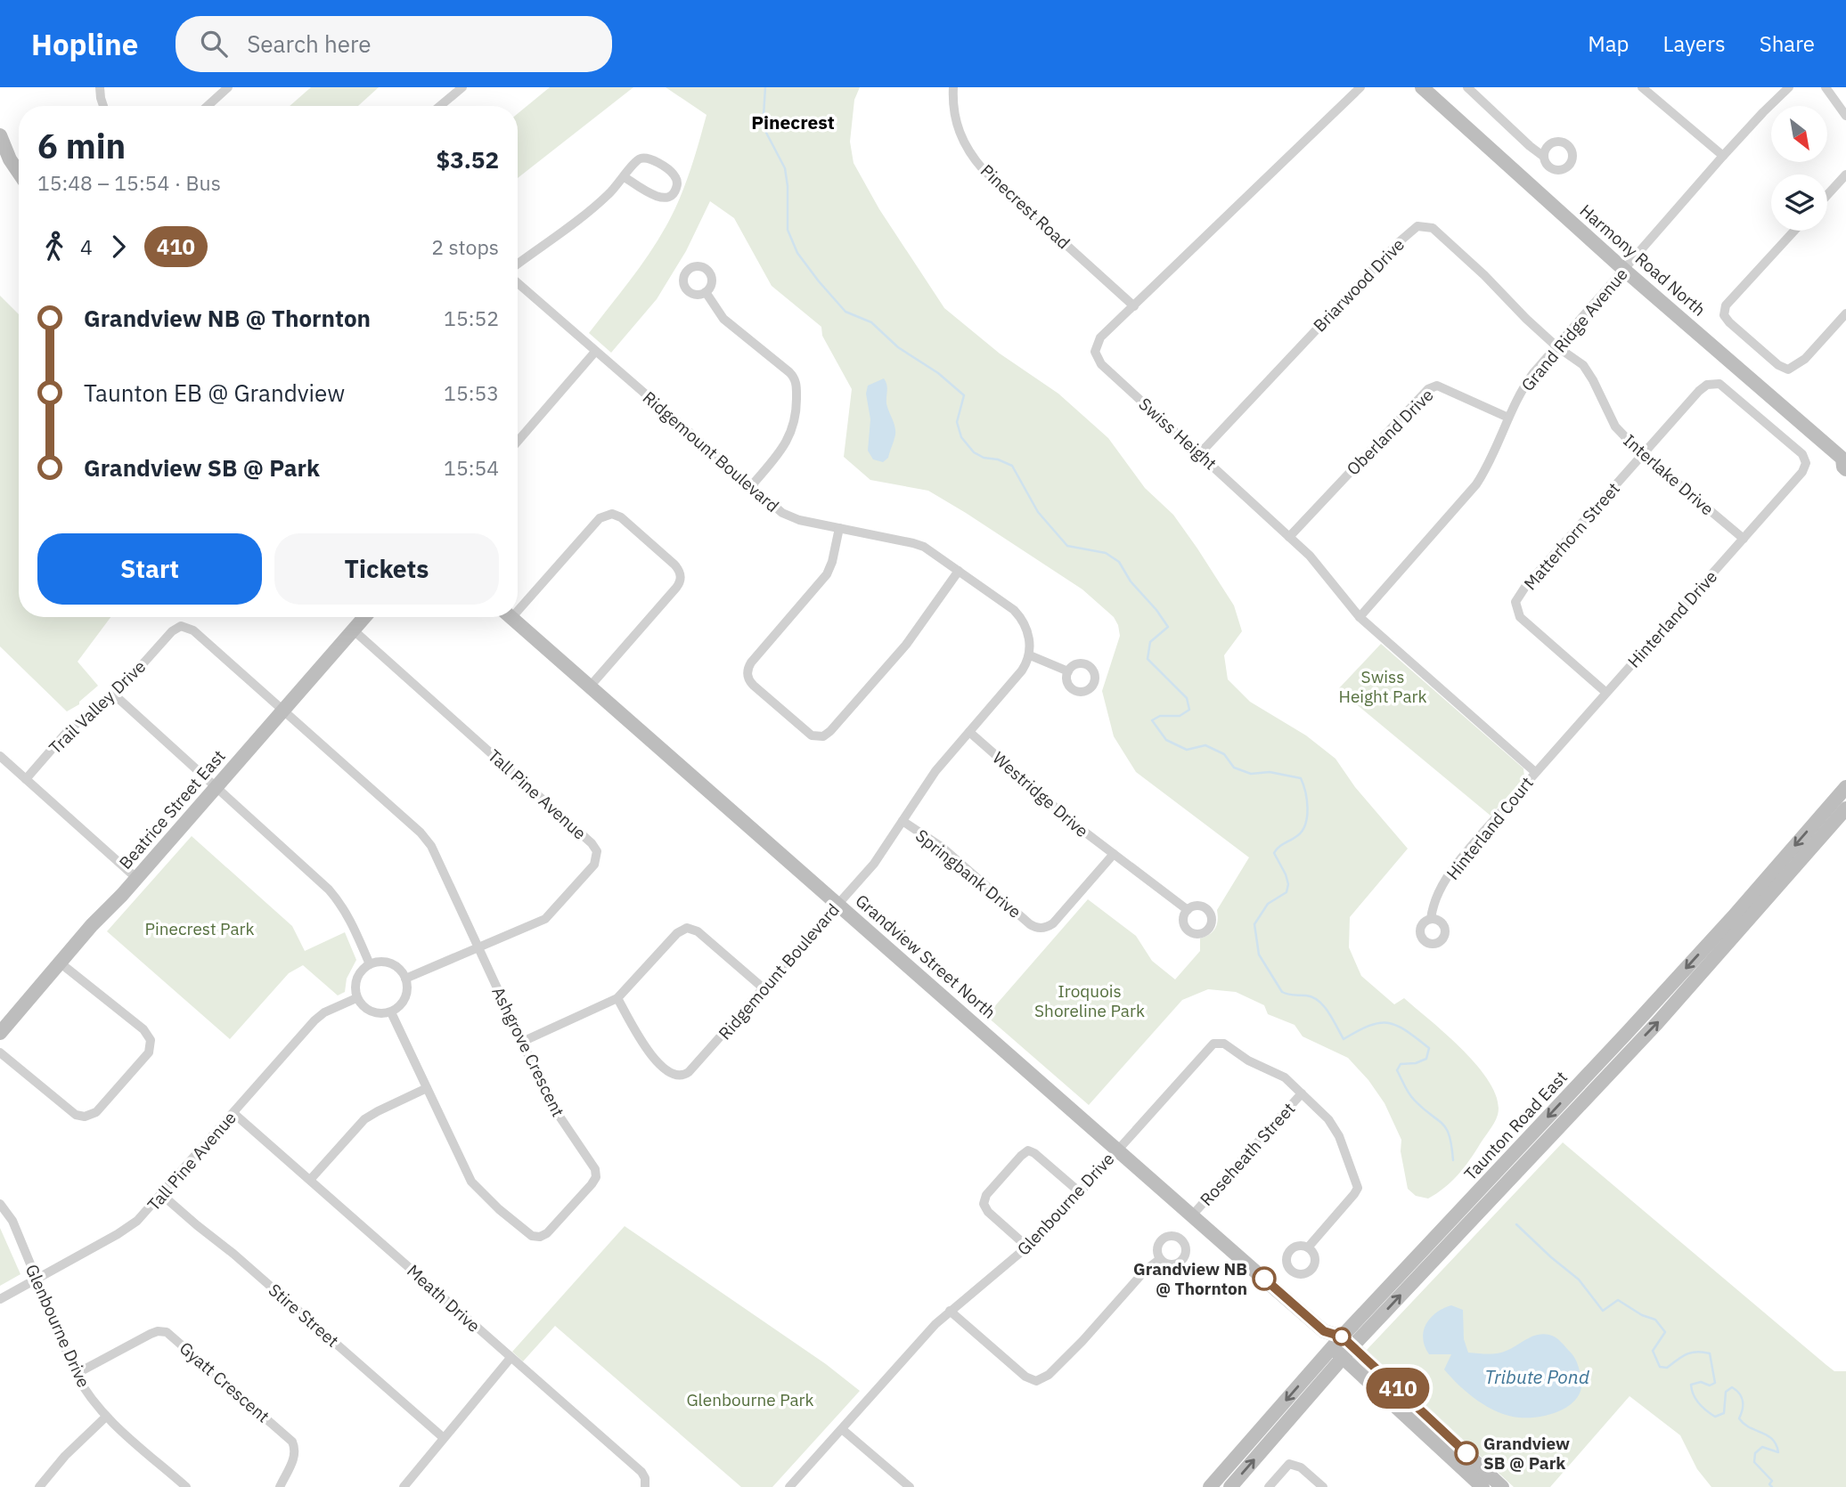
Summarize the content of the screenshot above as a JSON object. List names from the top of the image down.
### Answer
{
  "streets": {
    "main road": [
      "Harmony Road North",
      "Beatrice Street East",
      "Grandview Street North",
      "Taunton Road East"
    ],
    "street": [
      "Pinecrest Road",
      "Briarwood Drive",
      "Grand Ridge Avenue",
      "Oberland Drive",
      "Swiss Height",
      "Ridgemount Boulevard",
      "Interlake Drive",
      "Matterhorn Street",
      "Hinterland Drive",
      "Trail Valley Drive",
      "Tall Pine Avenue",
      "Westridge Drive",
      "Hinterland Court",
      "Springbank Drive",
      "Ashgrove Crescent",
      "Roseheath Street",
      "Glenbourne Drive",
      "Meath Drive",
      "Stire Street",
      "Gyatt Crescent"
    ]
  },
  "crossings": [
    ["Pinecrest Road", "Swiss Height"],
    ["Harmony Road North", "Grand Ridge Avenue"],
    ["Briarwood Drive", "Grand Ridge Avenue"],
    ["Briarwood Drive", "Swiss Height"],
    ["Briarwood Drive", "Interlake Drive"],
    ["Grand Ridge Avenue", "Oberland Drive"],
    ["Grand Ridge Avenue", "Swiss Height"],
    ["Grand Ridge Avenue", "Interlake Drive"],
    ["Oberland Drive", "Swiss Height"],
    ["Swiss Height", "Hinterland Drive"],
    ["Swiss Height", "Hinterland Court"],
    ["Ridgemount Boulevard", "Westridge Drive"],
    ["Ridgemount Boulevard", "Springbank Drive"],
    ["Ridgemount Boulevard", "Grandview Street North"],
    ["Interlake Drive", "Matterhorn Street"],
    ["Interlake Drive", "Hinterland Drive"],
    ["Matterhorn Street", "Hinterland Drive"],
    ["Hinterland Drive", "Hinterland Court"],
    ["Trail Valley Drive", "Beatrice Street East"],
    ["Trail Valley Drive", "Ashgrove Crescent"],
    ["Tall Pine Avenue", "Beatrice Street East"],
    ["Tall Pine Avenue", "Ashgrove Crescent"],
    ["Tall Pine Avenue", "Glenbourne Drive"],
    ["Tall Pine Avenue", "Meath Drive"],
    ["Tall Pine Avenue", "Stire Street"],
    ["Westridge Drive", "Springbank Drive"],
    ["Beatrice Street East", "Ashgrove Crescent"],
    ["Grandview Street North", "Taunton Road East"],
    ["Grandview Street North", "Roseheath Street"],
    ["Grandview Street North", "Glenbourne Drive"],
    ["Roseheath Street", "Glenbourne Drive"],
    ["Glenbourne Drive", "Gyatt Crescent"]
  ],
  "districts": ["Pinecrest"],
  "water": ["Tribute Pond"],
  "parks": [
    "Swiss Height Park",
    "Pinecrest Park",
    "Iroquois Shoreline Park",
    "Glenbourne Park"
  ],
  "places": ["Grandview NB @ Thornton", "Grandview SB @ Park"],
  "lines": ["bus line 410"],
  "north": "bottom right",
  "page": {
    "header": "Hopline",
    "search": "Search here",
    "nav": ["Map", "Layers", "Share"],
    "on_map": "410",
    "heading": ["6 min", "15:48 – 15:54 · Bus", "$3.52"],
    "legs": ["4", "410", "2 stops"],
    "list": [
      {
        "name": "Grandview NB @ Thornton",
        "value": "15:52"
      },
      {
        "name": "Taunton EB @ Grandview",
        "value": "15:53"
      },
      {
        "name": "Grandview SB @ Park",
        "value": "15:54"
      }
    ],
    "buttons": ["Start", "Tickets"]
  }
}
